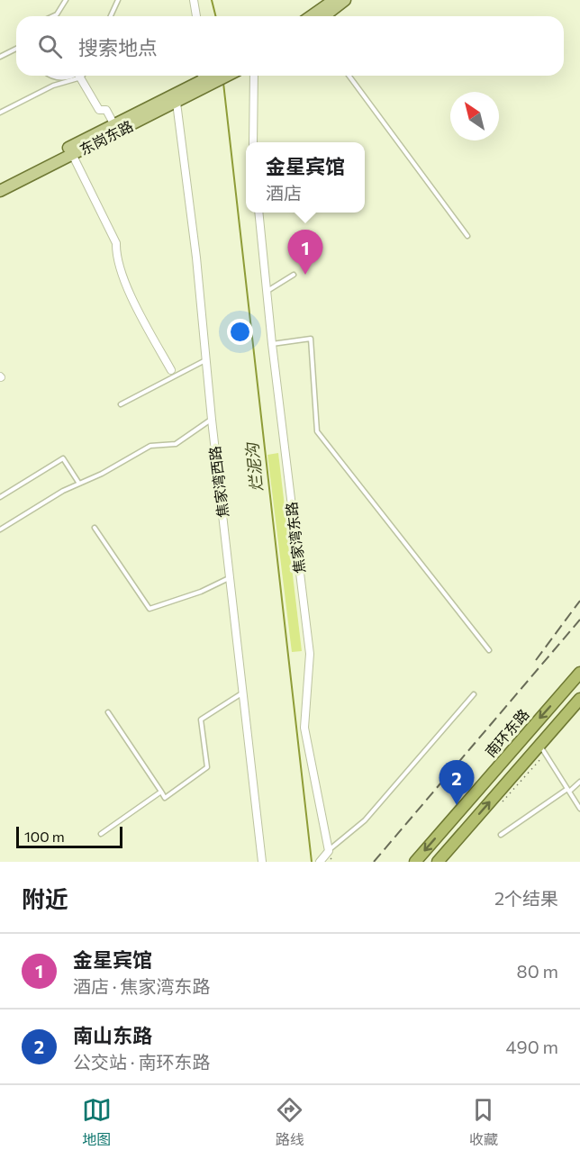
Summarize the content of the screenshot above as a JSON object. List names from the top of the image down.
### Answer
{
  "streets": {
    "highway": ["南环东路"],
    "main road": ["东岗东路"],
    "street": ["焦家湾西路", "焦家湾东路"]
  },
  "crossings": [
    ["东岗东路", "焦家湾西路"]
  ],
  "water": ["烂泥沟"],
  "scale_bar": "100 m",
  "north": "top left",
  "page": {
    "search": "搜索地点",
    "popup": ["金星宾馆", "酒店"],
    "pins": ["1", "2"],
    "scale": "100 m",
    "heading": ["附近", "2个结果"],
    "list": [
      {
        "mark": "1",
        "name": "金星宾馆",
        "note": "酒店 · 焦家湾东路",
        "value": "80 m"
      },
      {
        "mark": "2",
        "name": "南山东路",
        "note": "公交站 · 南环东路",
        "value": "490 m"
      }
    ],
    "nav": ["地图", "路线", "收藏"]
  }
}
